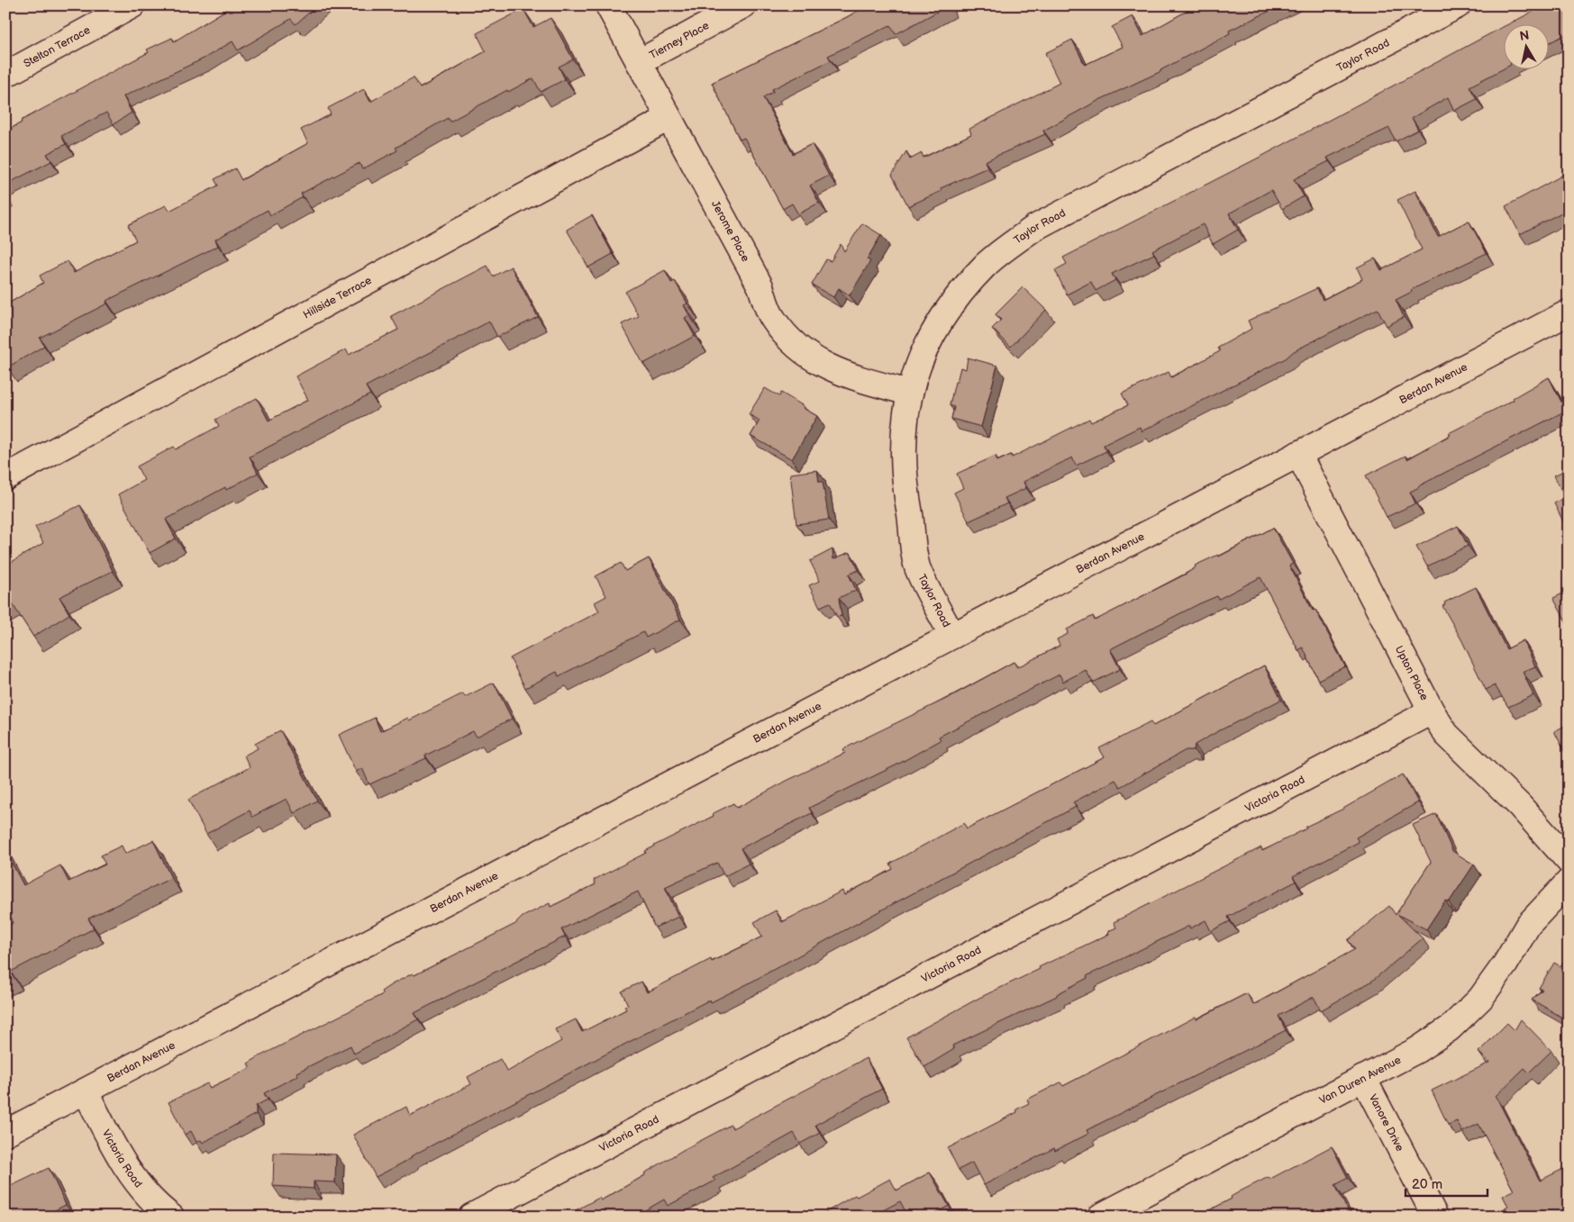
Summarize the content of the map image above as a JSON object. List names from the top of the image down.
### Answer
{
  "streets": {
    "street": [
      "Tierney Place",
      "Stelton Terrace",
      "Taylor Road",
      "Jerome Place",
      "Hillside Terrace",
      "Berdan Avenue",
      "Upton Place",
      "Victoria Road",
      "Van Duren Avenue",
      "Vanore Drive"
    ]
  },
  "crossings": [
    ["Tierney Place", "Jerome Place"],
    ["Taylor Road", "Jerome Place"],
    ["Taylor Road", "Berdan Avenue"],
    ["Jerome Place", "Hillside Terrace"],
    ["Berdan Avenue", "Upton Place"],
    ["Berdan Avenue", "Victoria Road"],
    ["Upton Place", "Victoria Road"],
    ["Van Duren Avenue", "Vanore Drive"]
  ],
  "scale_bar": "20 m",
  "north": "top"
}
